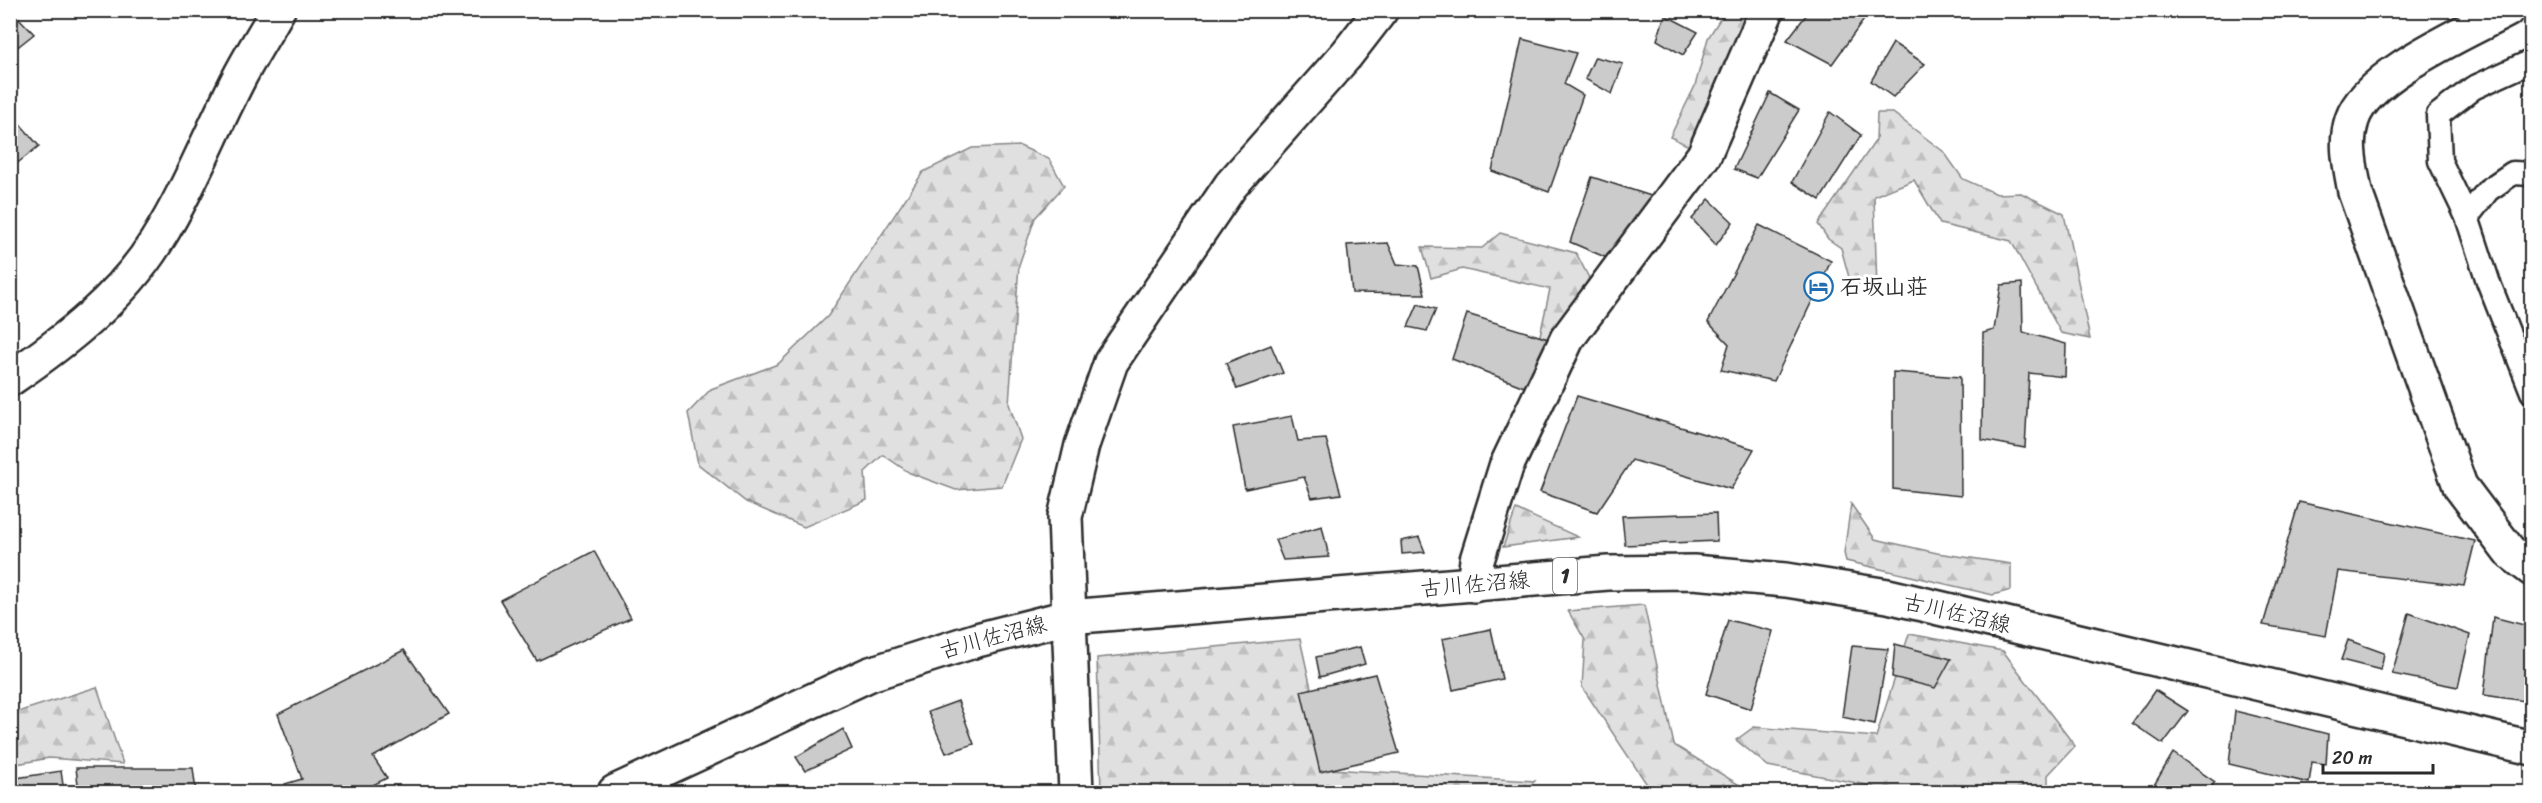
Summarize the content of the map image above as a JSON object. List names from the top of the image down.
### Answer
{
  "streets": {
    "street": ["1", "古川佐沼線"]
  },
  "places": {
    "hotel": ["石坂山荘"]
  },
  "scale_bar": "20 m"
}
